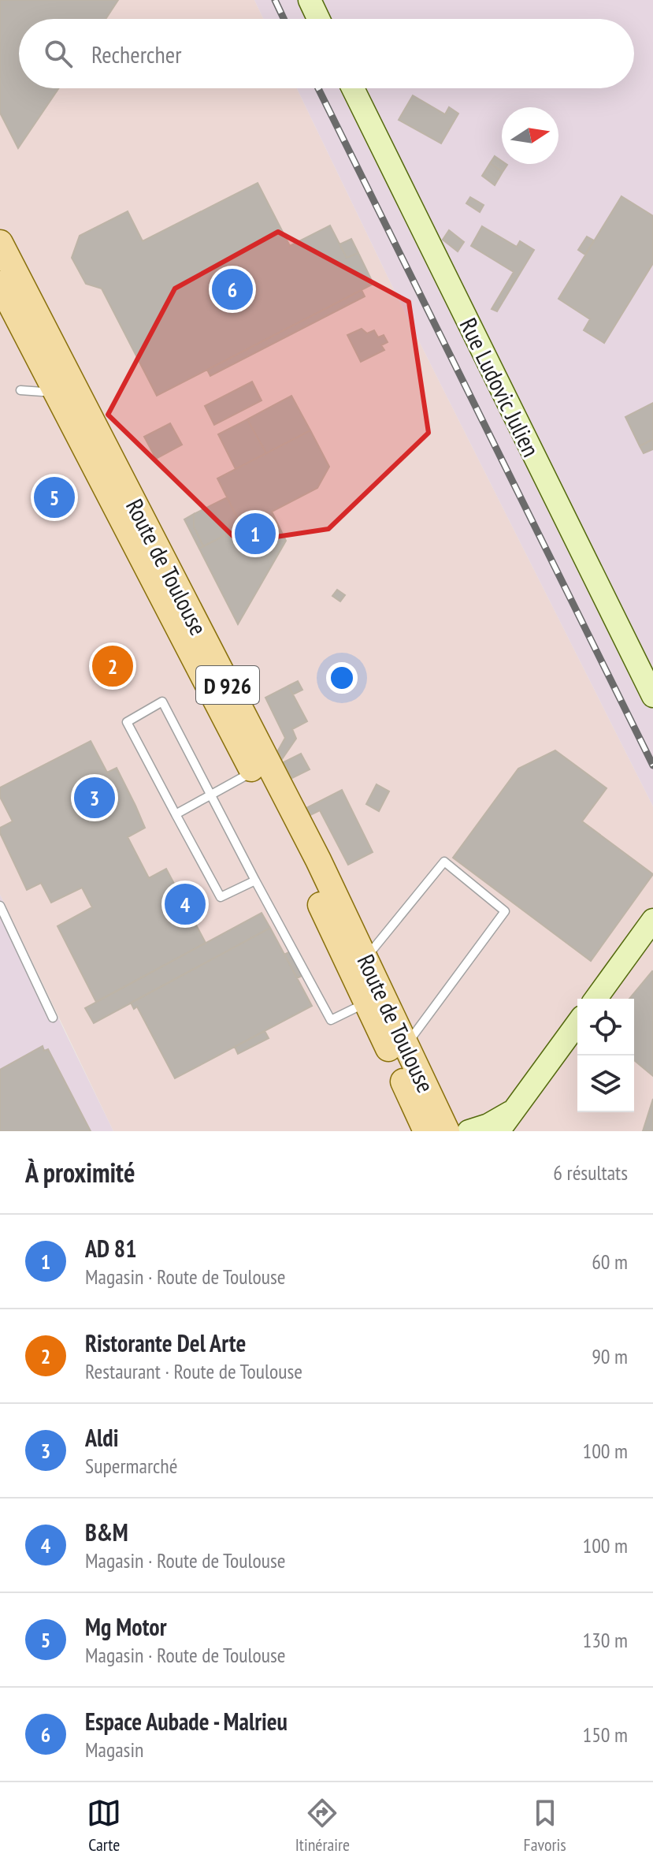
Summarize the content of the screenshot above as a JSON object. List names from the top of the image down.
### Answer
{
  "streets": {
    "main road": ["Rue Ludovic Julien", "Route de Toulouse", "D 926"]
  },
  "crossings": [
    ["Route de Toulouse", "D 926"]
  ],
  "north": "right",
  "page": {
    "search": "Rechercher",
    "pins": [
      "6",
      "5",
      "1",
      "2",
      "3",
      "4"
    ],
    "heading": ["À proximité", "6 résultats"],
    "list": [
      {
        "mark": "1",
        "name": "AD 81",
        "note": "Magasin · Route de Toulouse",
        "value": "60 m"
      },
      {
        "mark": "2",
        "name": "Ristorante Del Arte",
        "note": "Restaurant · Route de Toulouse",
        "value": "90 m"
      },
      {
        "mark": "3",
        "name": "Aldi",
        "note": "Supermarché",
        "value": "100 m"
      },
      {
        "mark": "4",
        "name": "B&M",
        "note": "Magasin · Route de Toulouse",
        "value": "100 m"
      },
      {
        "mark": "5",
        "name": "Mg Motor",
        "note": "Magasin · Route de Toulouse",
        "value": "130 m"
      },
      {
        "mark": "6",
        "name": "Espace Aubade - Malrieu",
        "note": "Magasin",
        "value": "150 m"
      }
    ],
    "nav": ["Carte", "Itinéraire", "Favoris"]
  }
}
